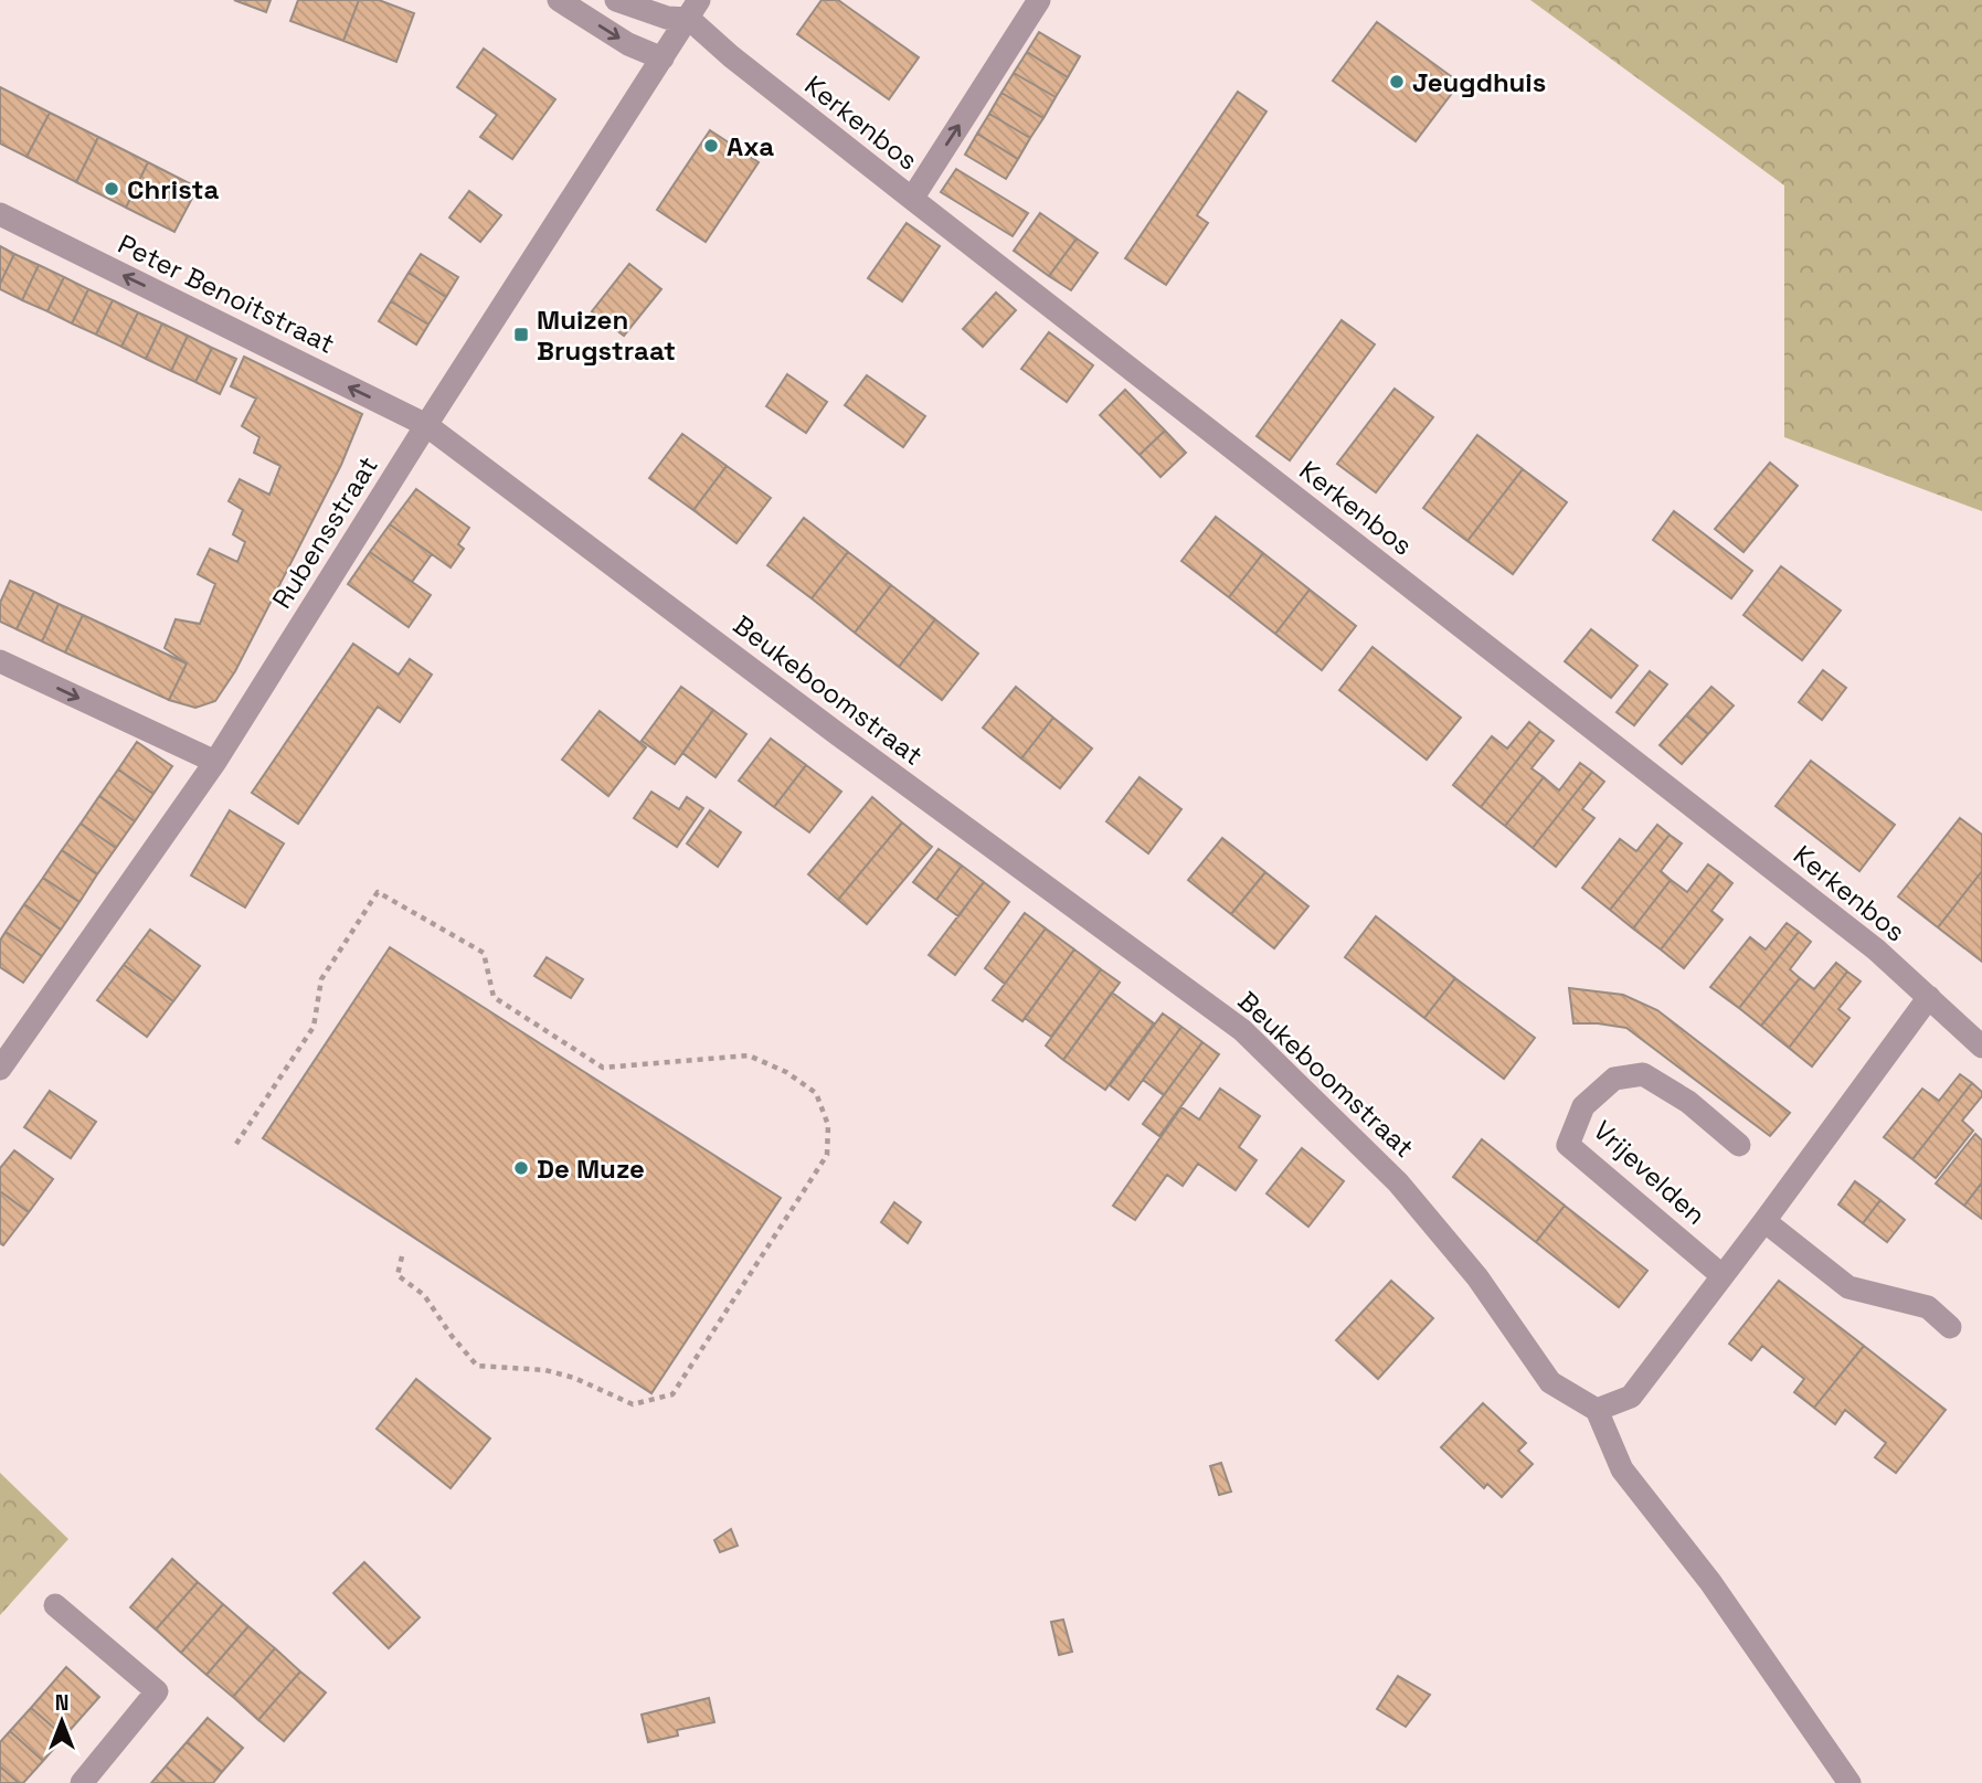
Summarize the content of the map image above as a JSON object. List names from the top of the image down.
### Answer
{
  "streets": {
    "street": [
      "Kerkenbos",
      "Peter Benoitstraat",
      "Rubensstraat",
      "Beukeboomstraat",
      "Vrijevelden"
    ]
  },
  "crossings": [
    ["Kerkenbos", "Rubensstraat"],
    ["Peter Benoitstraat", "Rubensstraat"],
    ["Peter Benoitstraat", "Beukeboomstraat"],
    ["Rubensstraat", "Beukeboomstraat"]
  ],
  "one_way": ["Peter Benoitstraat"],
  "places": {
    "other": [
      "Jeugdhuis",
      "Axa",
      "Christa",
      "De Muze"
    ],
    "transit": ["Muizen Brugstraat"]
  },
  "north": "top"
}
